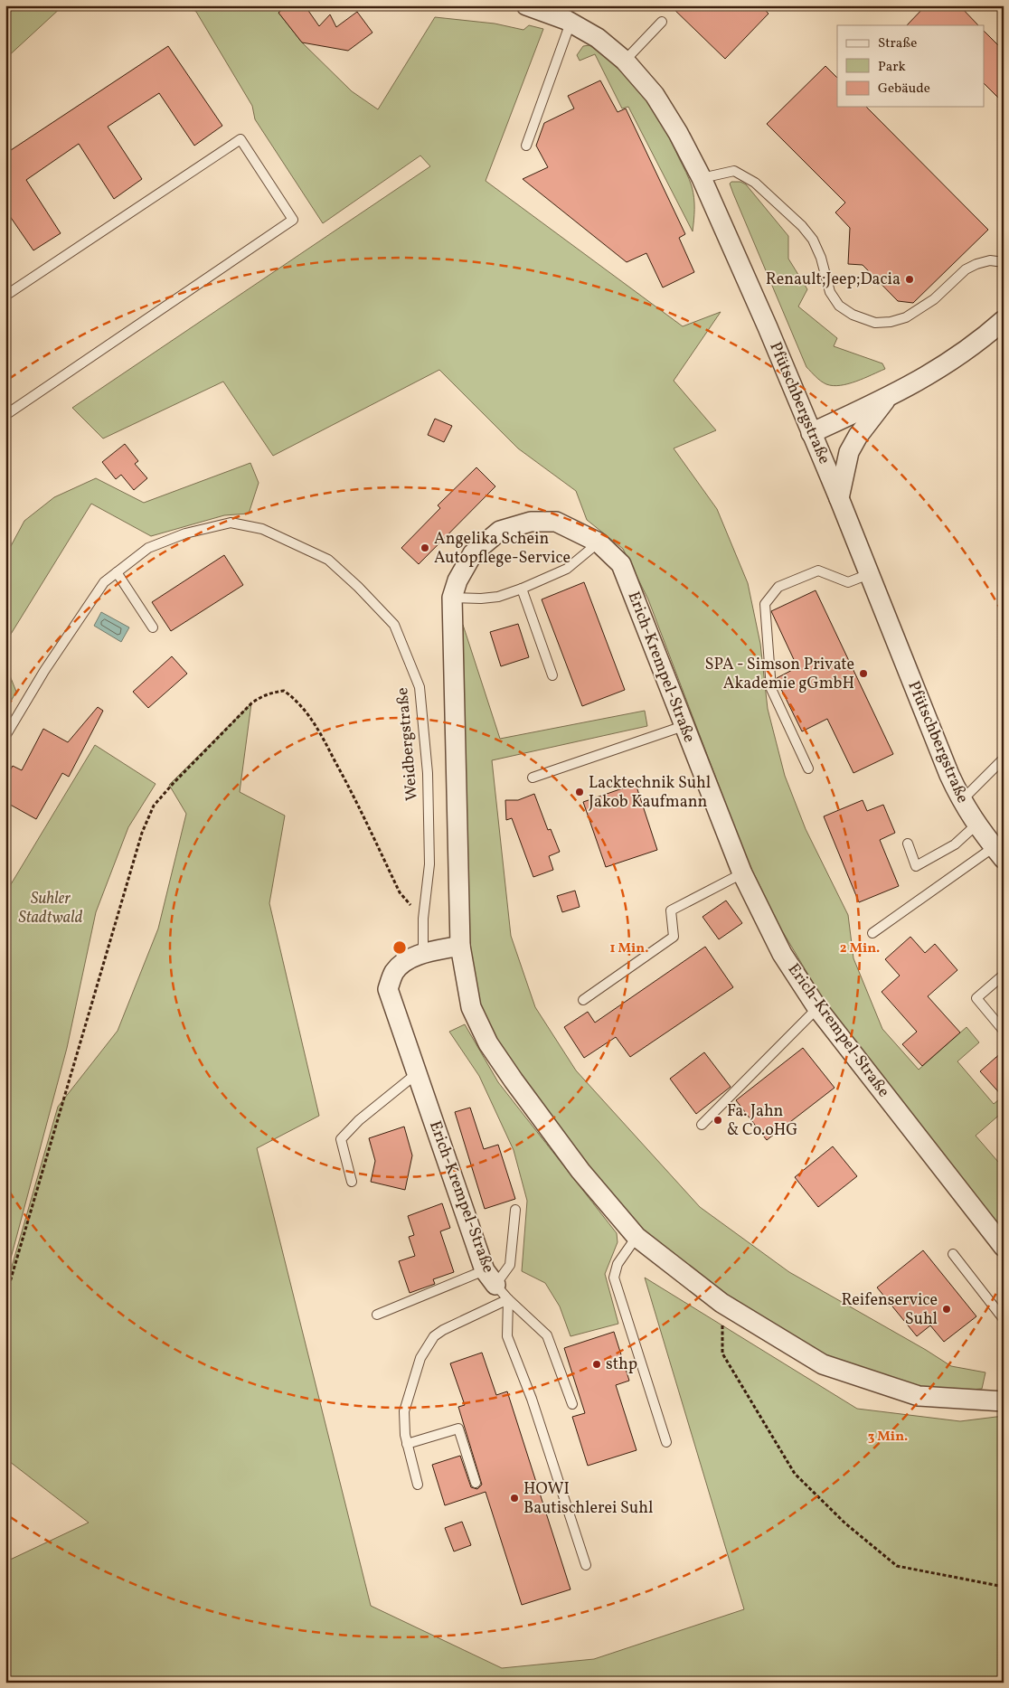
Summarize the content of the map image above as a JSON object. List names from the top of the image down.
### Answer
{
  "streets": {
    "street": ["Pfütschbergstraße", "Erich-Krempel-Straße"],
    "lane": ["Weidbergstraße"]
  },
  "crossings": [
    ["Erich-Krempel-Straße", "Weidbergstraße"]
  ],
  "parks": ["Suhler Stadtwald"],
  "places": [
    "Renault;Jeep;Dacia",
    "Angelika Schein Autopflege-Service",
    "SPA - Simson Private Akademie gGmbH",
    "Lacktechnik Suhl Jakob Kaufmann",
    "Fa. Jahn & Co.oHG",
    "Reifenservice Suhl",
    "sthp",
    "HOWI Bautischlerei Suhl"
  ],
  "legend": ["Straße", "Park", "Gebäude"],
  "rings": ["1 Min.", "2 Min.", "3 Min."]
}
